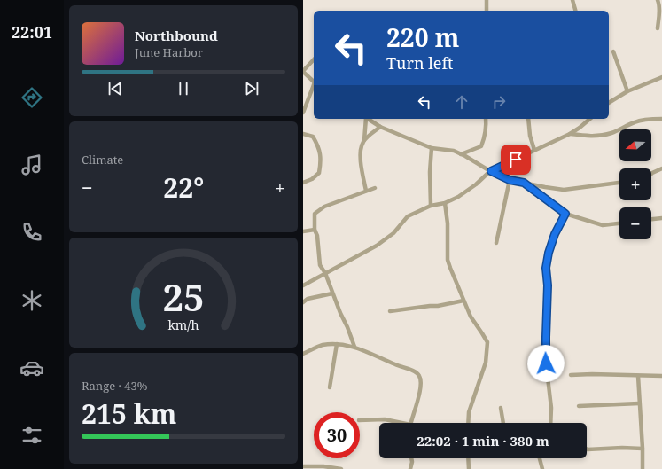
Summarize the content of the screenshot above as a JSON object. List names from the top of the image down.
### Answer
{
  "north": "left",
  "page": {
    "tabs": "22:01",
    "turn": ["220 m", "Turn left"],
    "song": ["Northbound", "June Harbor"],
    "tile": [
      "Climate",
      ["Range · 43%", "215 km"]
    ],
    "map_buttons": ["+", "−"],
    "heat": ["−", "22°", "+"],
    "limit": "30",
    "trip": "22:02 · 1 min · 380 m",
    "gauge": ["25", "km/h"]
  }
}
